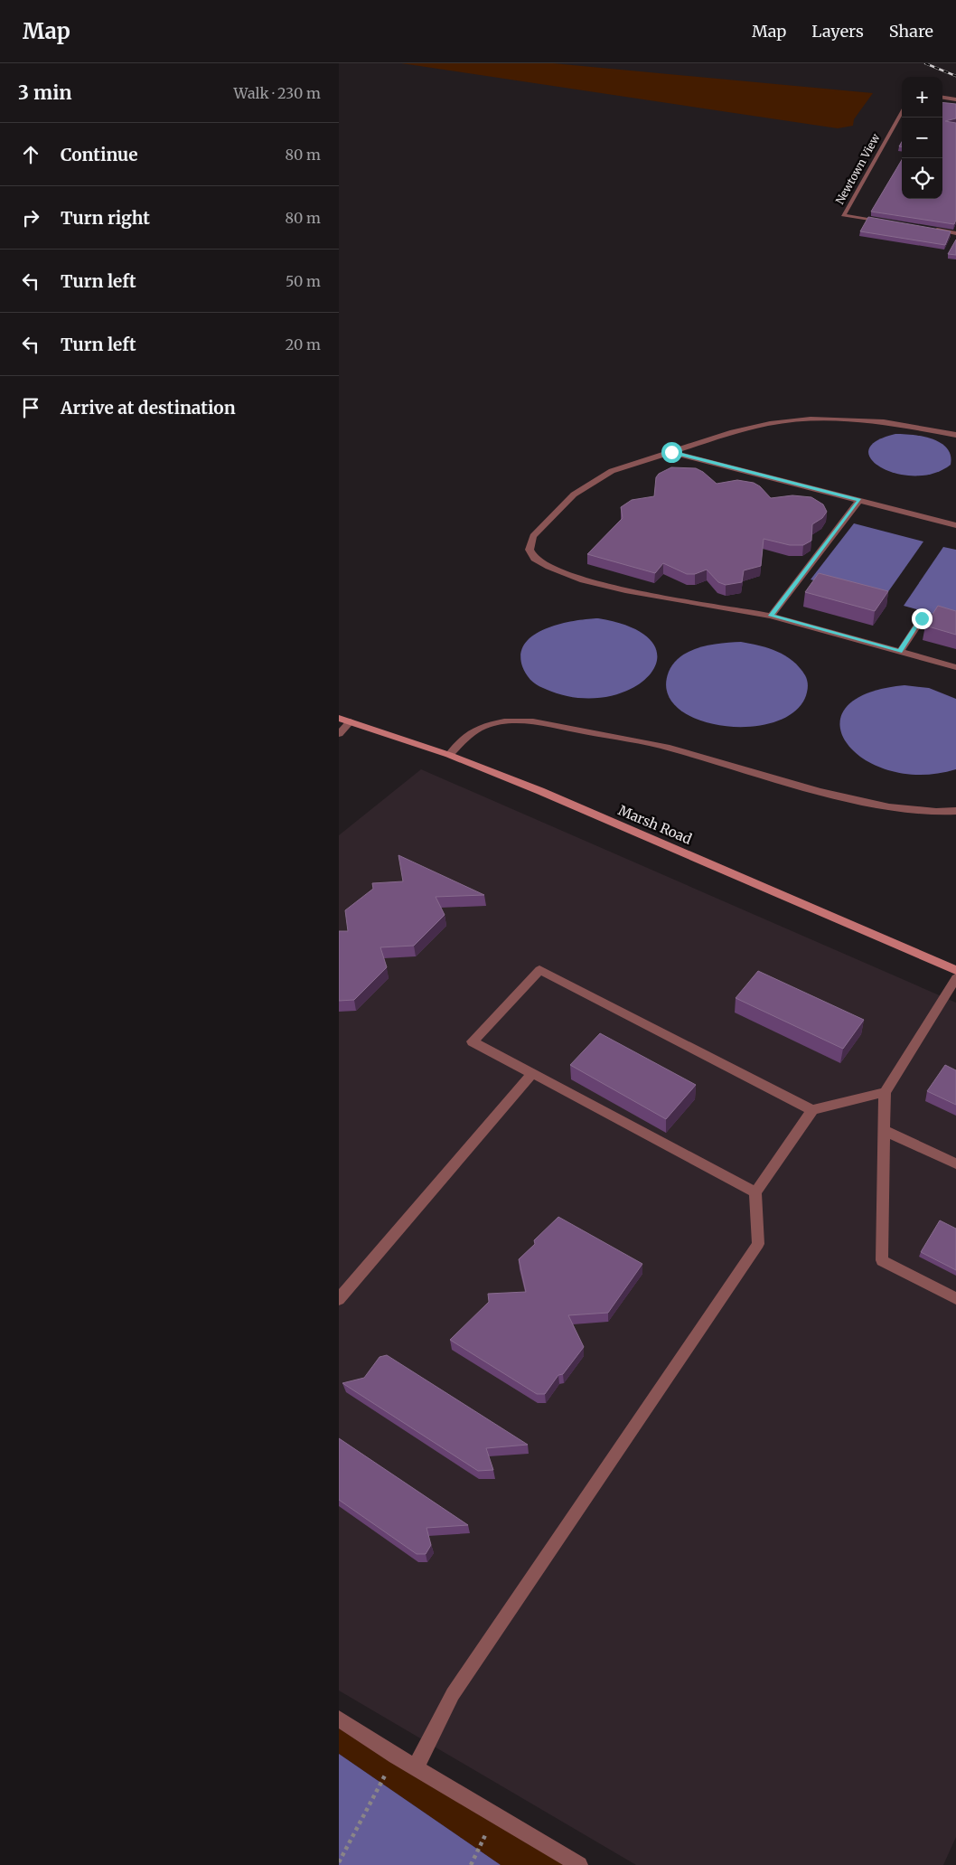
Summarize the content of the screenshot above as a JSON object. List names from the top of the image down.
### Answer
{
  "streets": {
    "main road": ["Marsh Road"],
    "street": ["Newtown View"]
  },
  "page": {
    "header": "Map",
    "nav": ["Map", "Layers", "Share"],
    "heading": ["3 min", "Walk · 230 m"],
    "map_buttons": ["+", "−"],
    "list": [
      ["Continue", "80 m"],
      ["Turn right", "80 m"],
      ["Turn left", "50 m"],
      ["Turn left", "20 m"],
      "Arrive at destination"
    ]
  }
}
